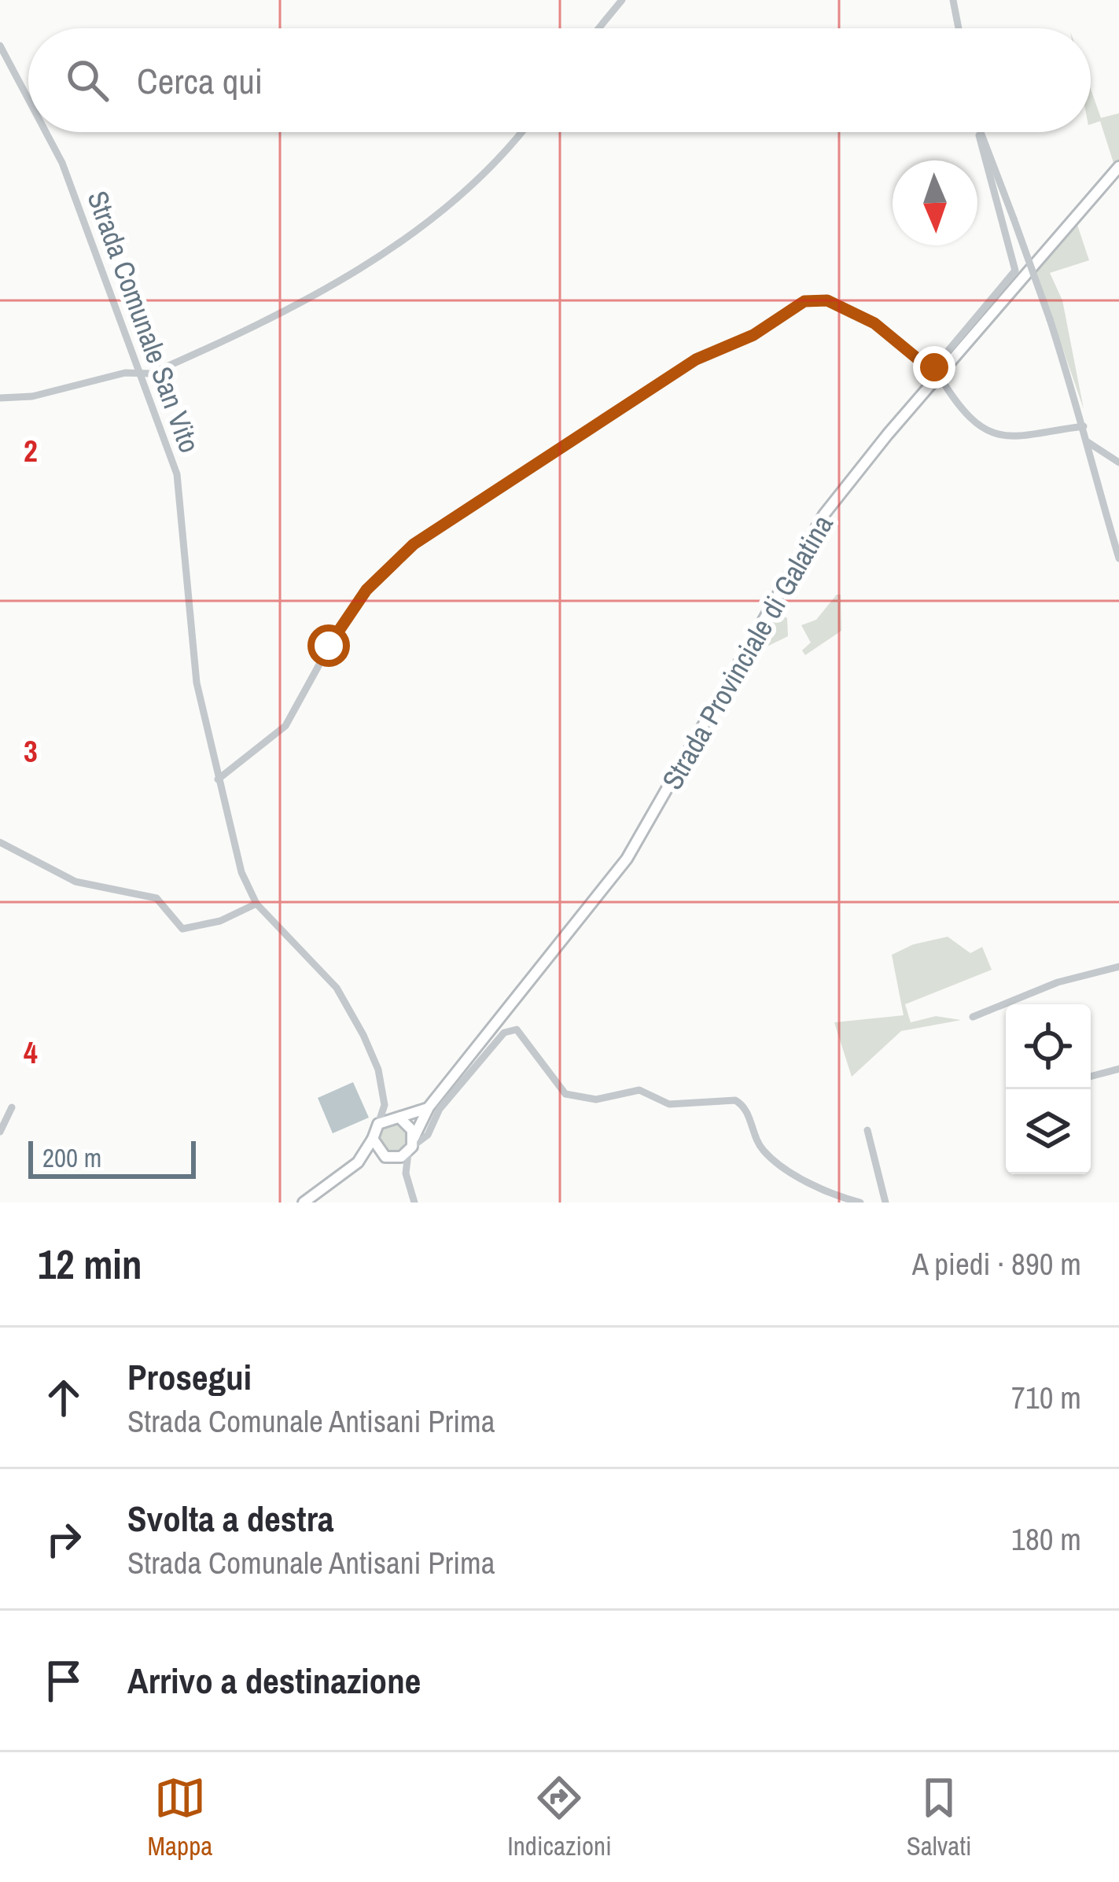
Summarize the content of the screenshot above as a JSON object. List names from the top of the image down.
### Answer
{
  "streets": {
    "main road": ["Strada Provinciale di Galatina"],
    "street": ["Strada Comunale San Vito"]
  },
  "scale_bar": "200 m",
  "north": "bottom",
  "page": {
    "search": "Cerca qui",
    "scale": "200 m",
    "heading": ["12 min", "A piedi · 890 m"],
    "list": [
      ["Prosegui", "Strada Comunale Antisani Prima", "710 m"],
      ["Svolta a destra", "Strada Comunale Antisani Prima", "180 m"],
      "Arrivo a destinazione"
    ],
    "nav": ["Mappa", "Indicazioni", "Salvati"]
  },
  "grid": {
    "rows": ["2", "3", "4"]
  }
}
